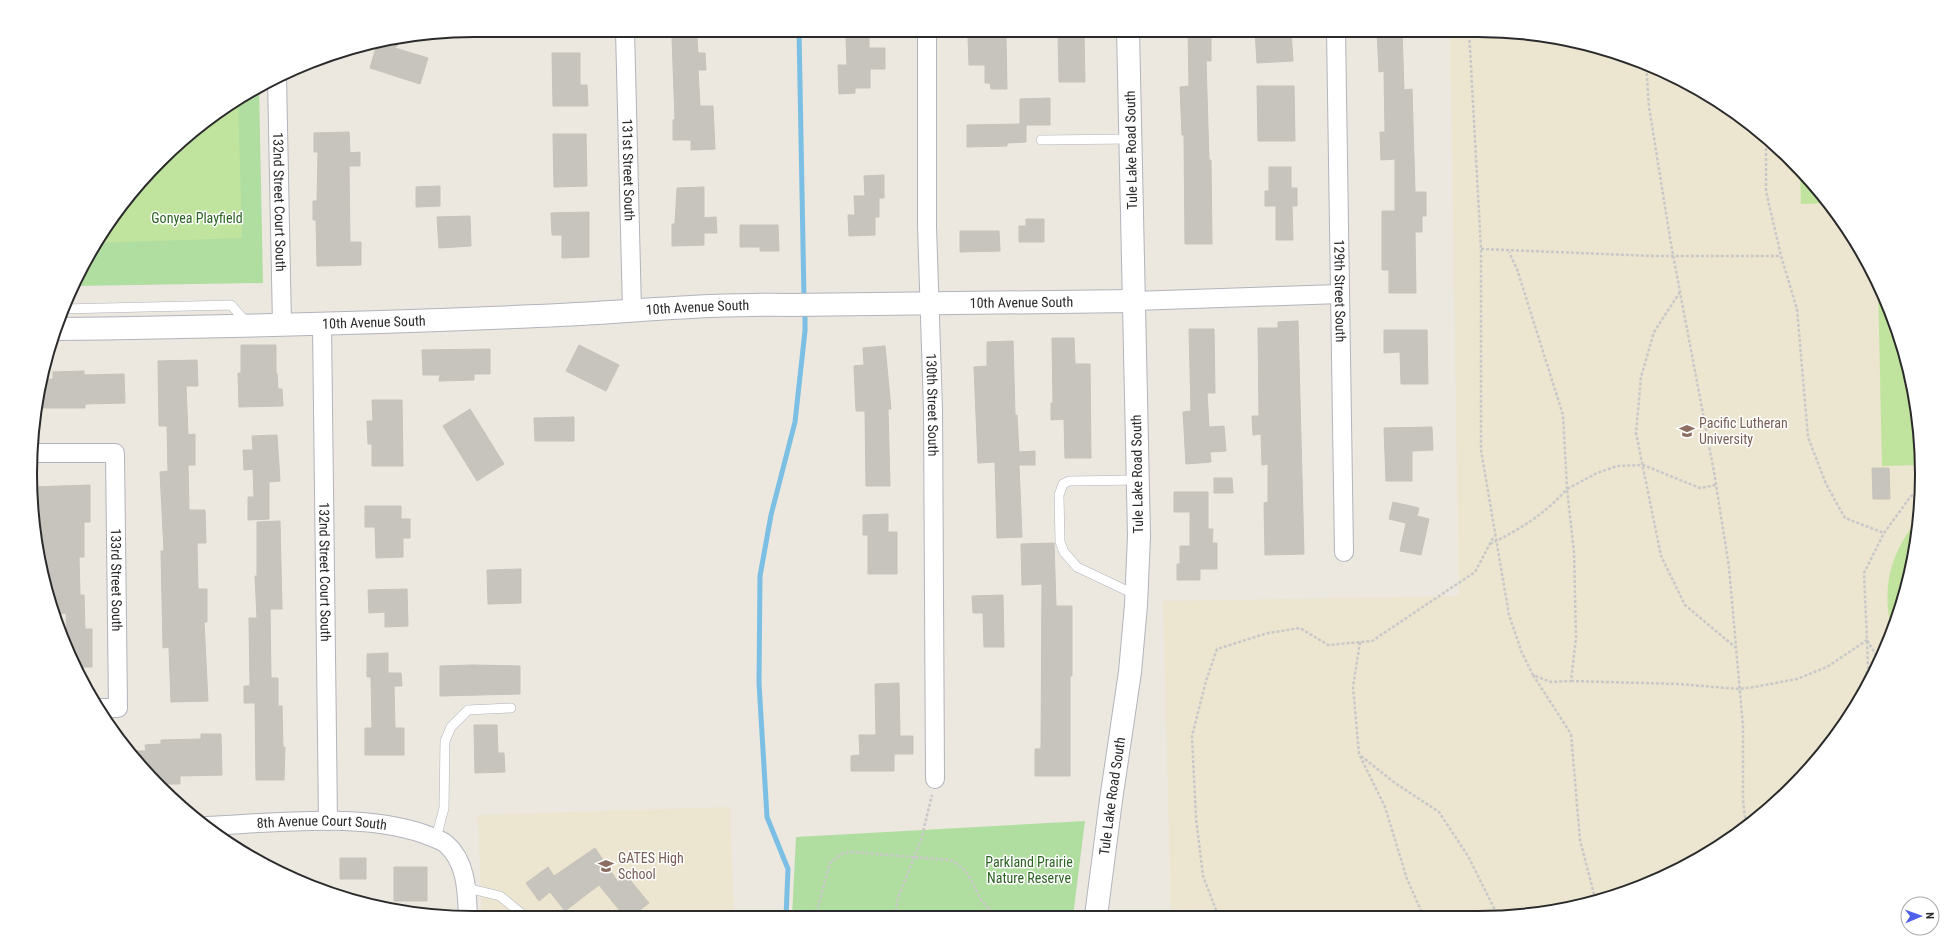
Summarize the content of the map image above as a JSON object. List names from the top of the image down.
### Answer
{
  "streets": {
    "street": [
      "Tule Lake Road South",
      "131st Street South",
      "132nd Street Court South",
      "129th Street South",
      "10th Avenue South",
      "130th Street South",
      "133rd Street South",
      "8th Avenue Court South"
    ]
  },
  "crossings": [
    ["Tule Lake Road South", "10th Avenue South"],
    ["131st Street South", "10th Avenue South"],
    ["132nd Street Court South", "10th Avenue South"],
    ["132nd Street Court South", "8th Avenue Court South"],
    ["129th Street South", "10th Avenue South"],
    ["10th Avenue South", "130th Street South"]
  ],
  "parks": ["Gonyea Playfield", "Parkland Prairie Nature Reserve"],
  "places": {
    "school or university": ["Pacific Lutheran University", "GATES High School"]
  },
  "north": "right"
}
